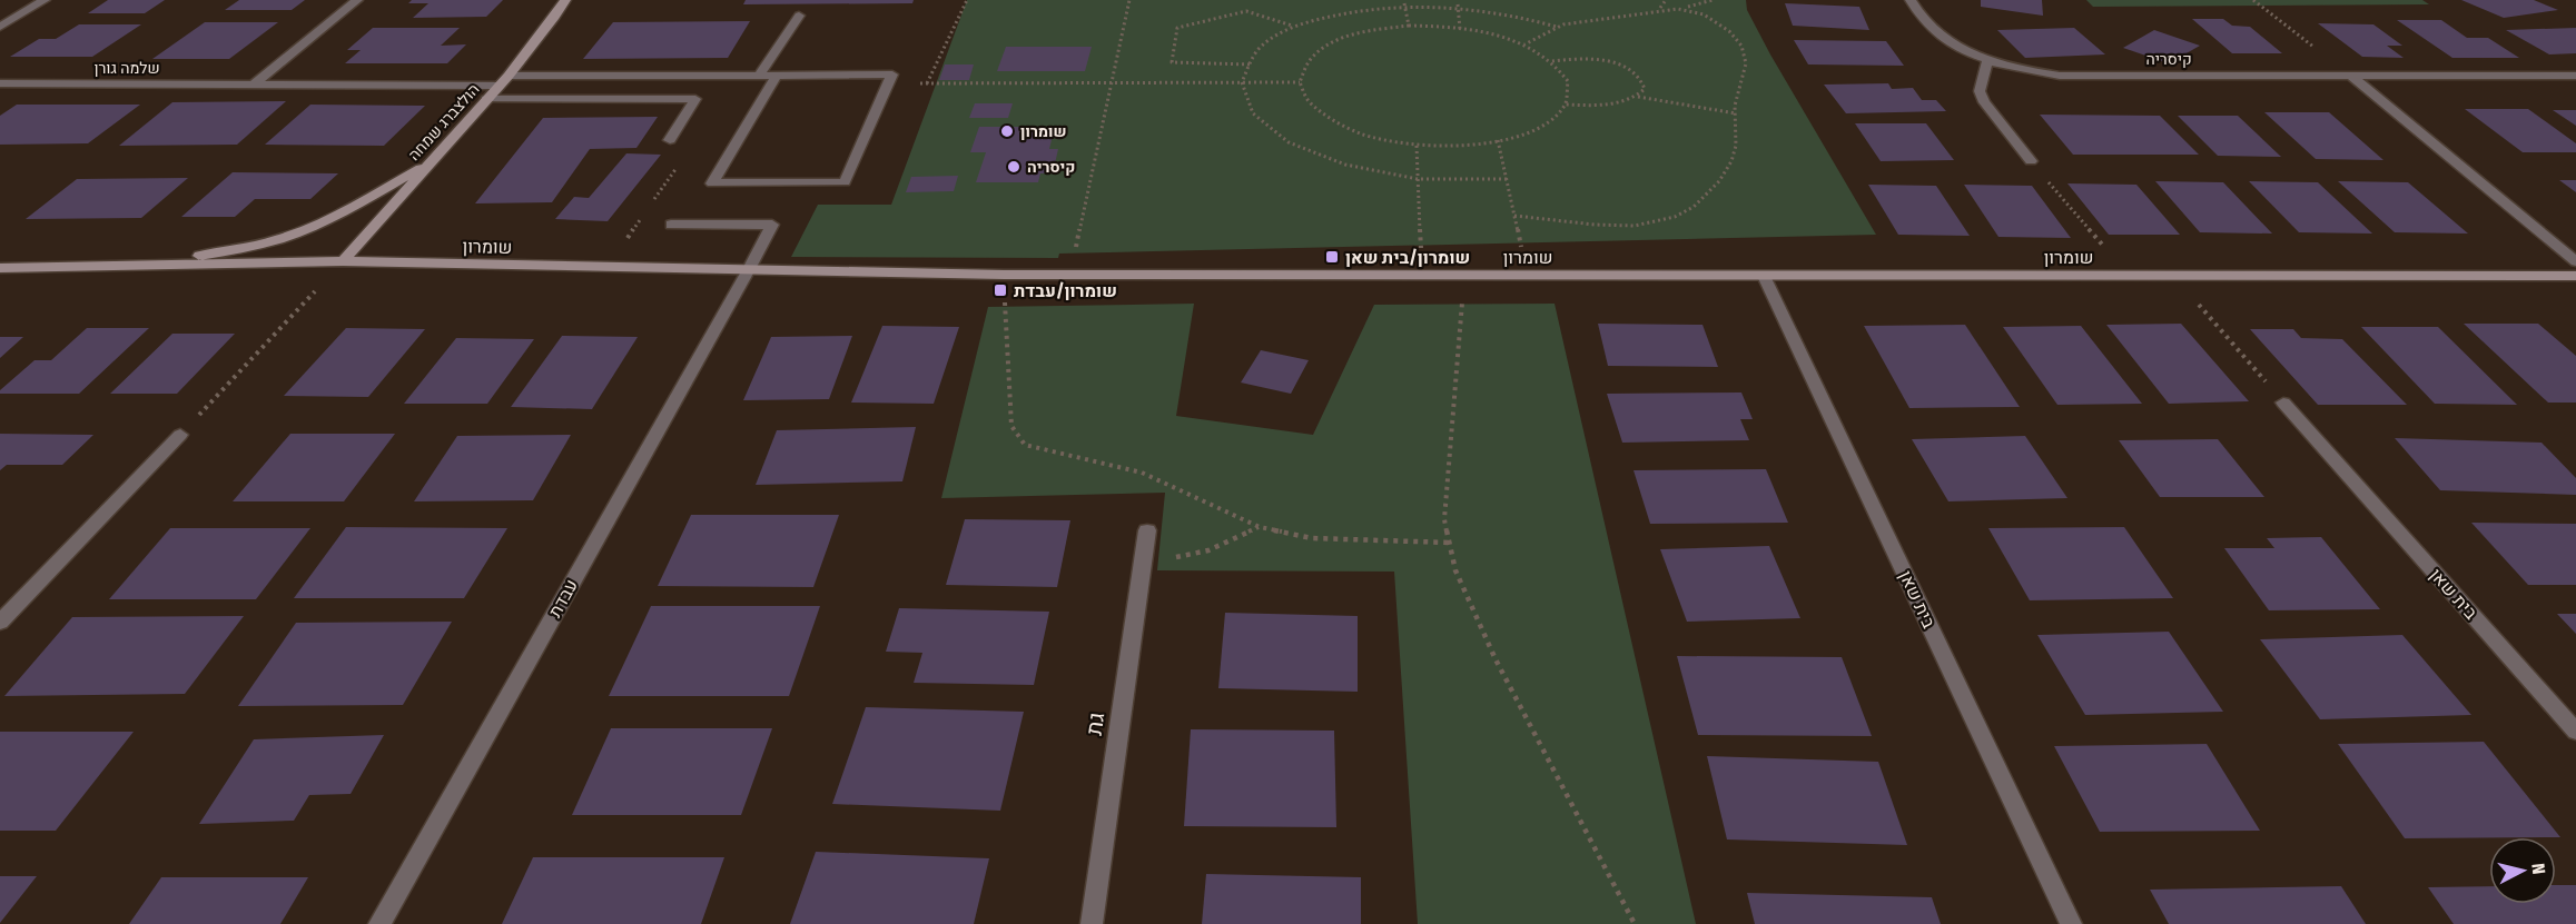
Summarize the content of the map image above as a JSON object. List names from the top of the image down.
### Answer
{
  "streets": {
    "street": [
      "קיסריה",
      "שלמה גורן",
      "הולצברג שמחה",
      "שומרון",
      "בית שאן",
      "עבדת",
      "גת"
    ]
  },
  "crossings": [
    ["שלמה גורן", "הולצברג שמחה"],
    ["הולצברג שמחה", "שומרון"],
    ["שומרון", "בית שאן"],
    ["שומרון", "עבדת"]
  ],
  "places": {
    "other": ["שומרון", "קיסריה"],
    "transit": ["שומרון/בית שאן", "שומרון/עבדת"]
  },
  "north": "right"
}
